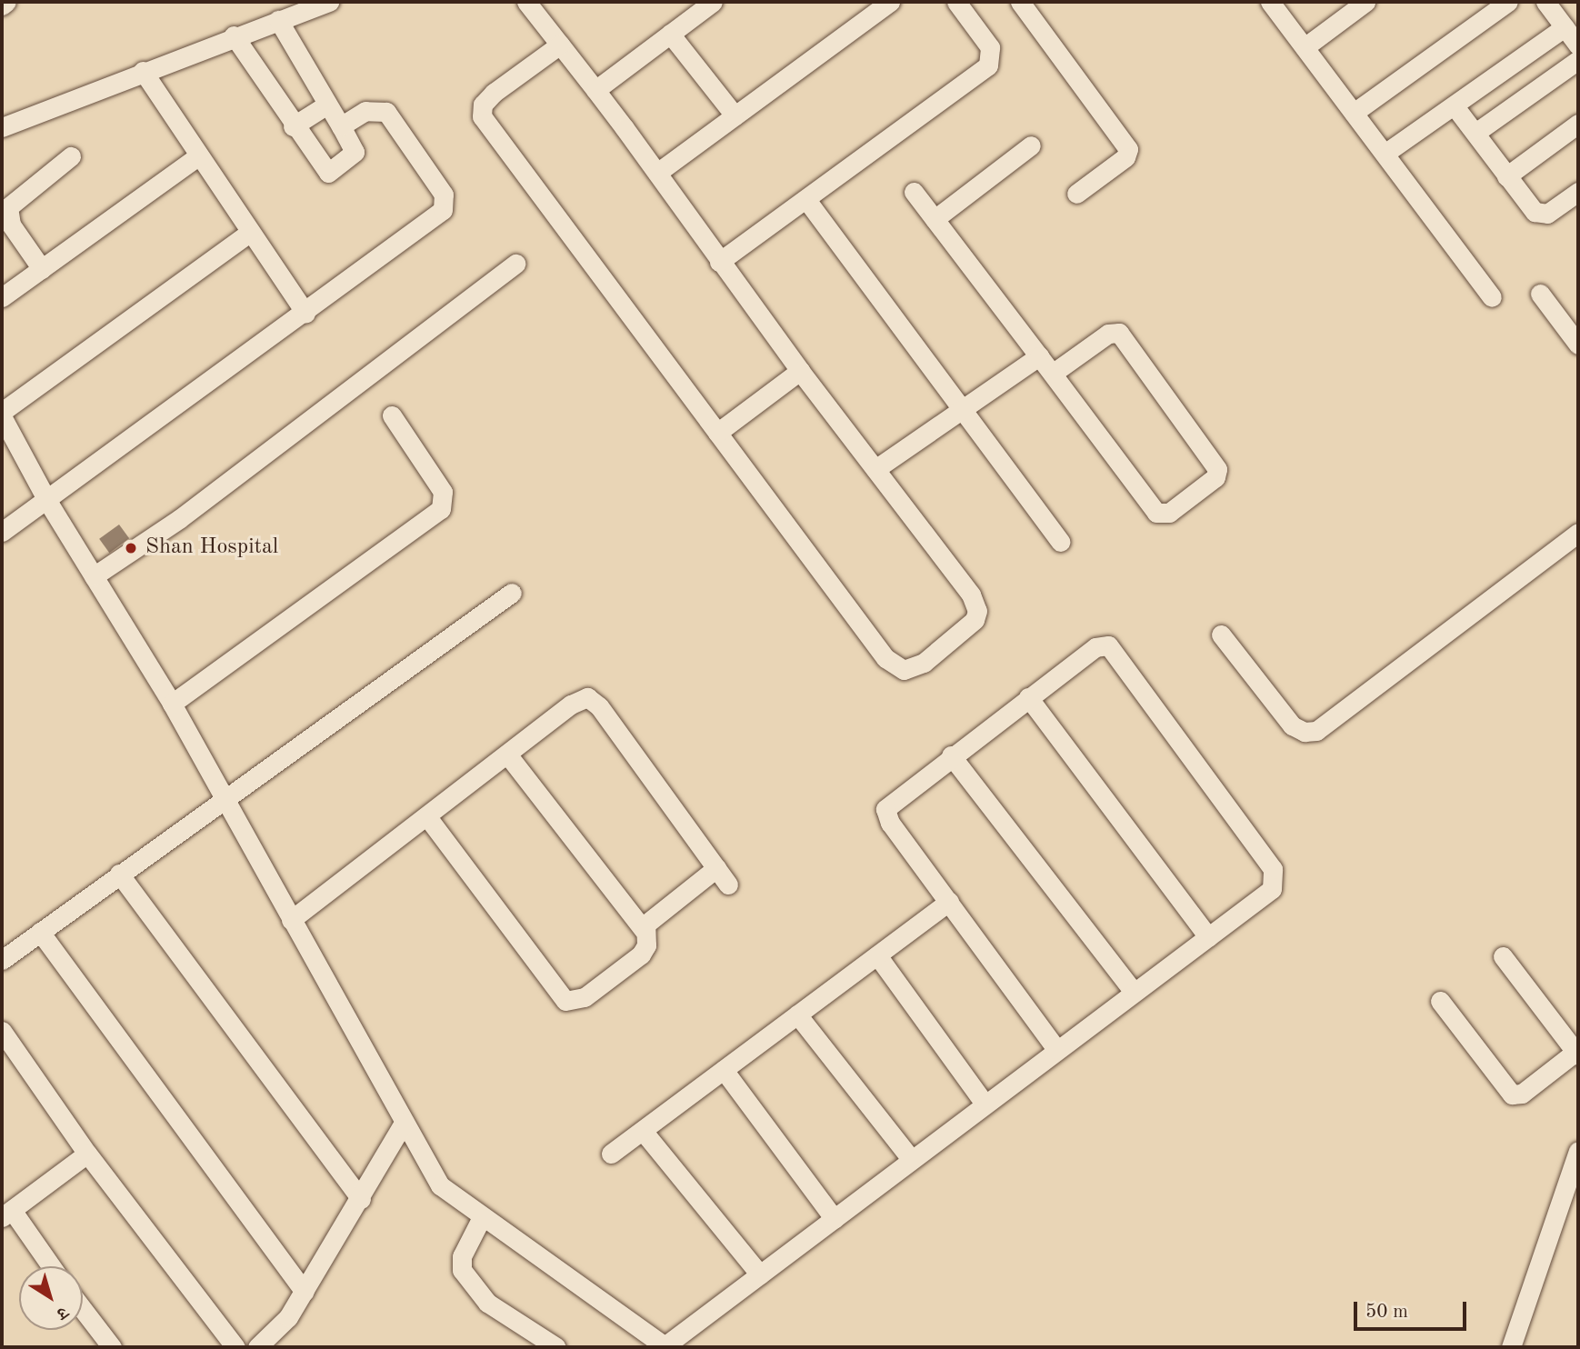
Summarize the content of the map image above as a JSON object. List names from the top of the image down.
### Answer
{
  "places": ["Shan Hospital"],
  "scale_bar": "50 m",
  "north": "bottom right"
}
